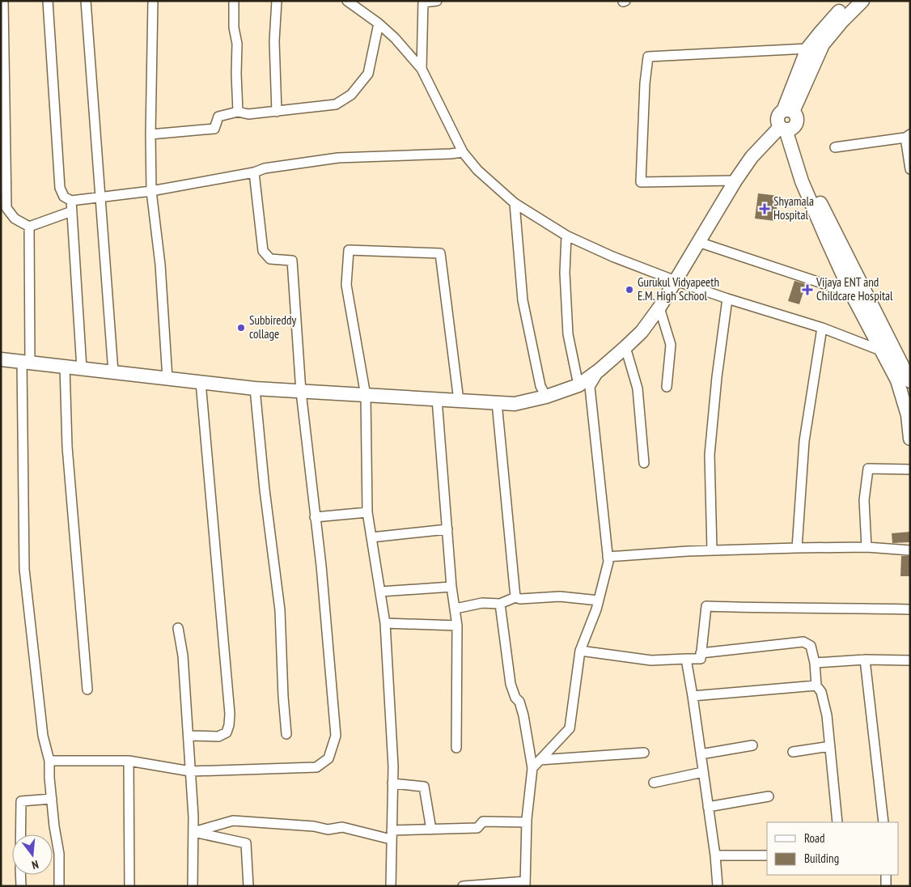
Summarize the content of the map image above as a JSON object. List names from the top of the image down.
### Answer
{
  "places": {
    "health": ["Shyamala Hospital", "Vijaya ENT and Childcare Hospital"],
    "other": ["Gurukul Vidyapeeth E.M. High School", "Subbireddy collage"]
  },
  "legend": ["Road", "Building"],
  "north": "bottom"
}
